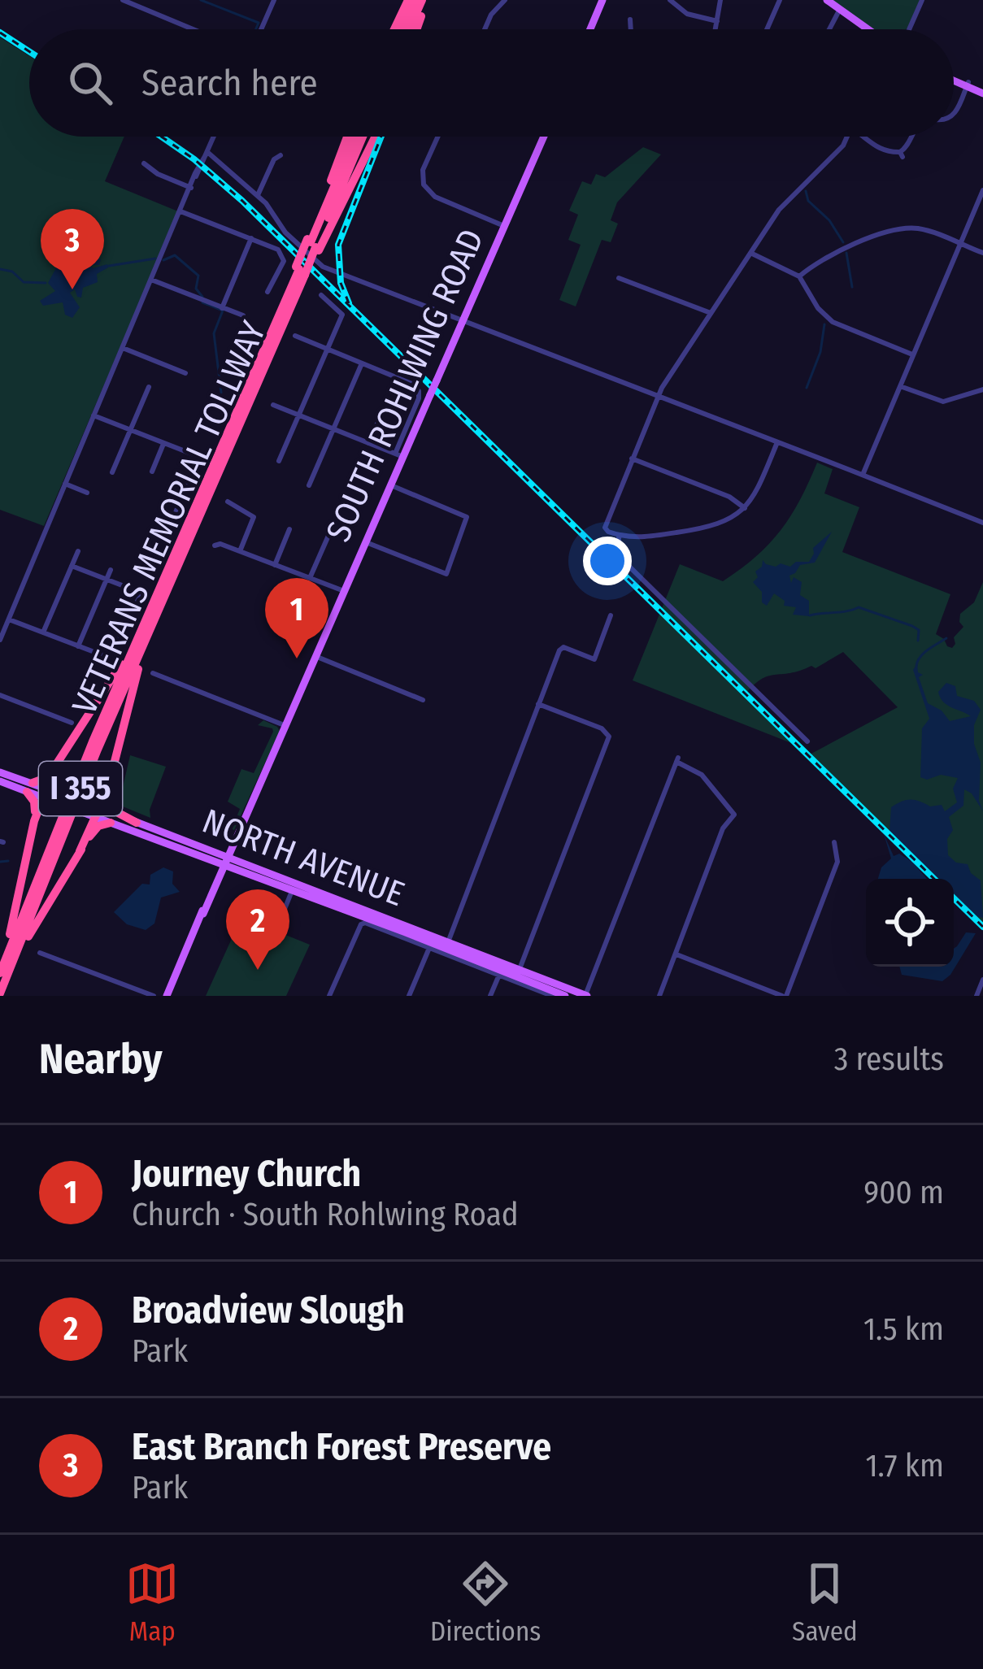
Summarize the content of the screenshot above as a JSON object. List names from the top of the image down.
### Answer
{
  "streets": {
    "highway": ["VETERANS MEMORIAL TOLLWAY", "I 355"],
    "main road": ["SOUTH ROHLWING ROAD", "NORTH AVENUE"]
  },
  "crossings": [
    ["SOUTH ROHLWING ROAD", "NORTH AVENUE"]
  ],
  "page": {
    "search": "Search here",
    "pins": ["3", "1", "2"],
    "heading": ["Nearby", "3 results"],
    "list": [
      {
        "mark": "1",
        "name": "Journey Church",
        "note": "Church · South Rohlwing Road",
        "value": "900 m"
      },
      {
        "mark": "2",
        "name": "Broadview Slough",
        "note": "Park",
        "value": "1.5 km"
      },
      {
        "mark": "3",
        "name": "East Branch Forest Preserve",
        "note": "Park",
        "value": "1.7 km"
      }
    ],
    "nav": ["Map", "Directions", "Saved"]
  }
}
